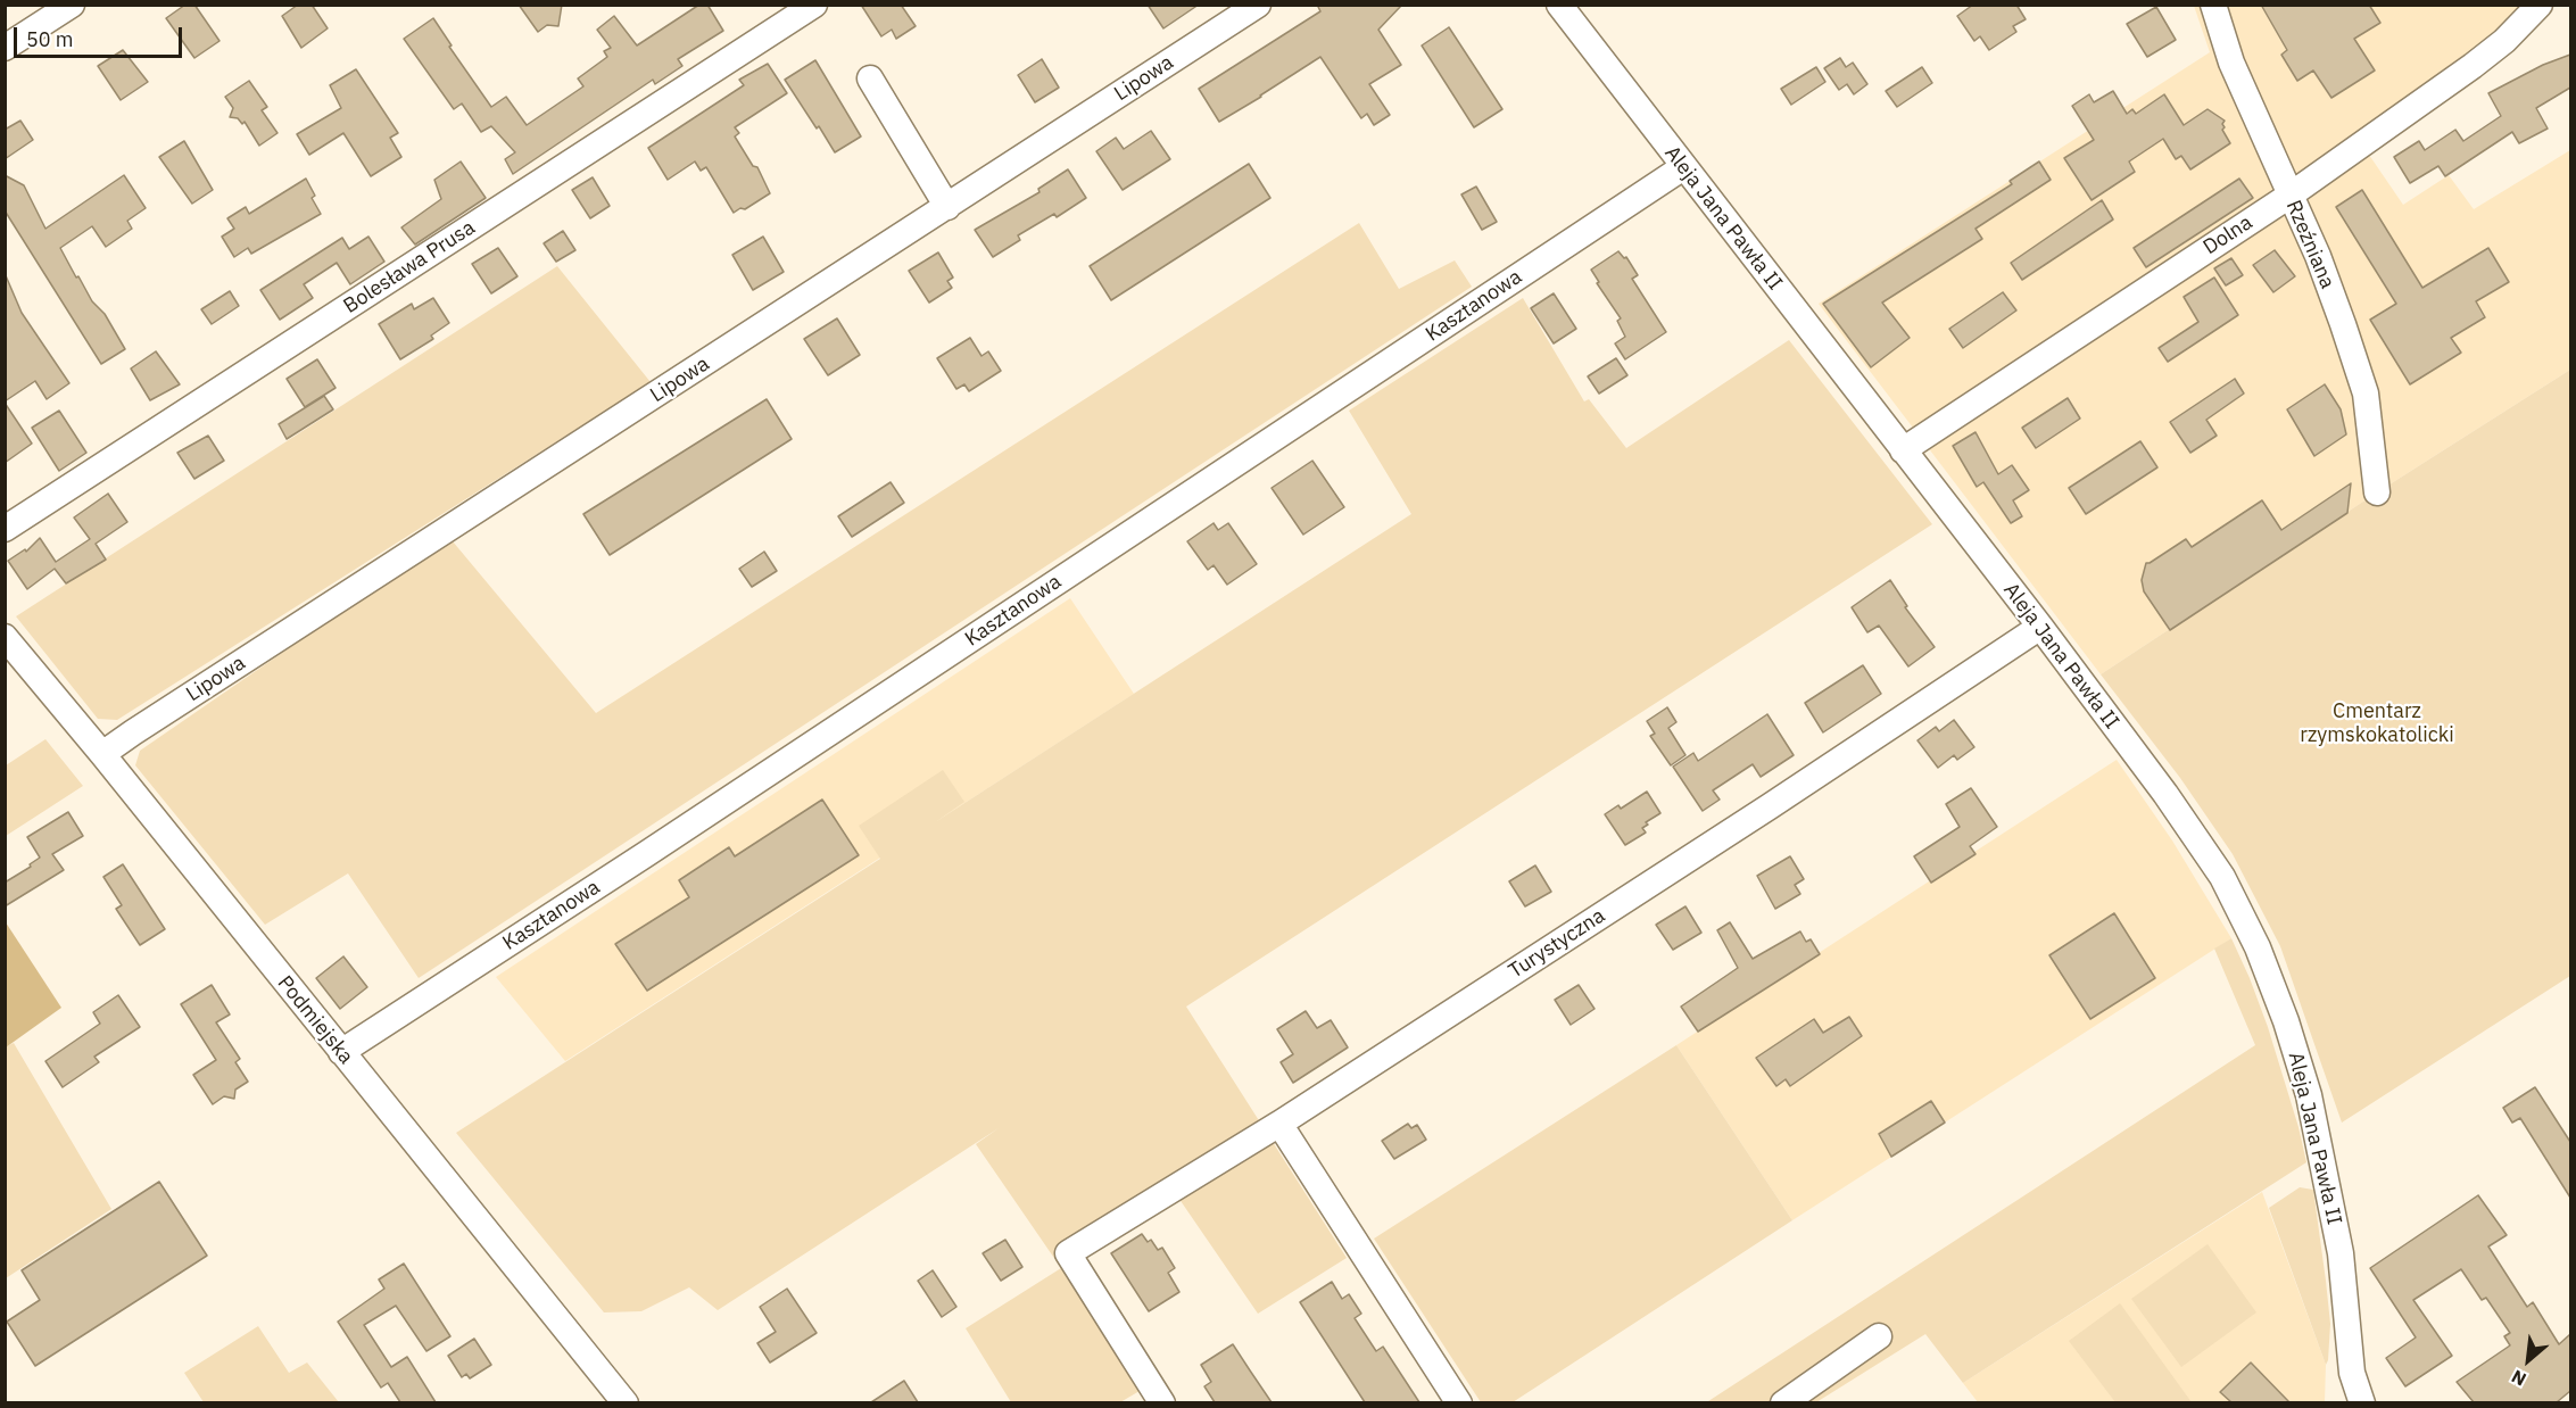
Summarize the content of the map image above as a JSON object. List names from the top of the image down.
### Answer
{
  "streets": {
    "street": [
      "Lipowa",
      "Aleja Jana Pawła II",
      "Dolna",
      "Rzeźniana",
      "Bolesława Prusa",
      "Kasztanowa",
      "Turystyczna",
      "Podmiejska"
    ]
  },
  "crossings": [
    ["Lipowa", "Podmiejska"],
    ["Aleja Jana Pawła II", "Dolna"],
    ["Aleja Jana Pawła II", "Kasztanowa"],
    ["Aleja Jana Pawła II", "Turystyczna"],
    ["Dolna", "Rzeźniana"],
    ["Kasztanowa", "Podmiejska"]
  ],
  "parks": ["Cmentarz rzymskokatolicki"],
  "scale_bar": "50 m",
  "north": "bottom left"
}
